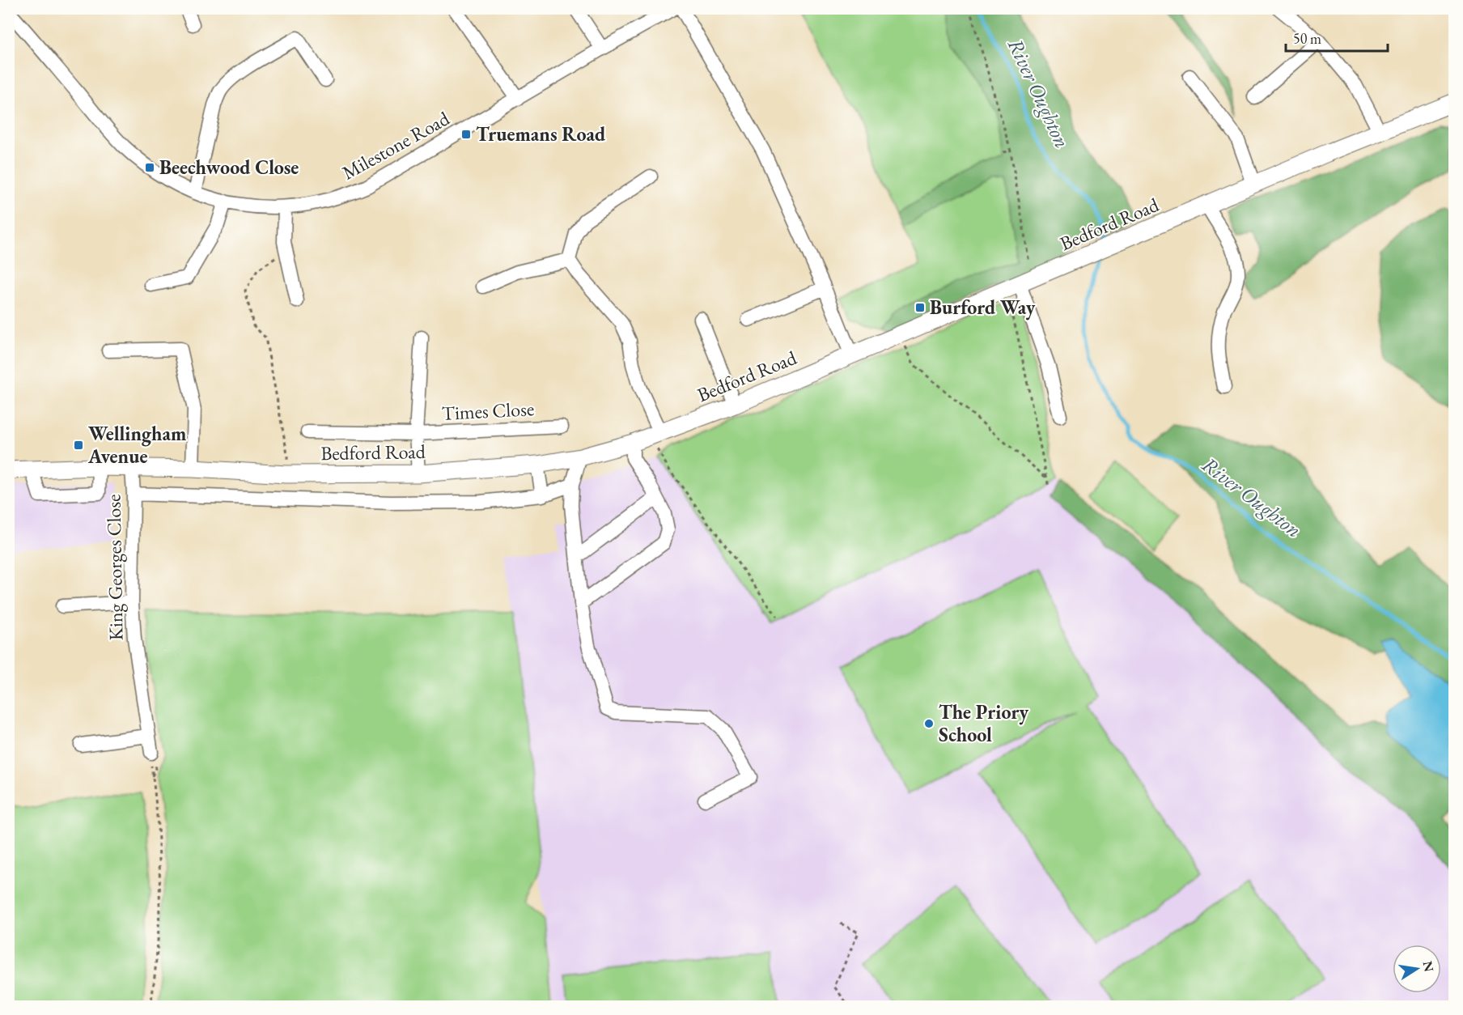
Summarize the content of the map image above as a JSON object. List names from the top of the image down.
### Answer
{
  "streets": {
    "main road": ["Bedford Road"],
    "street": ["Milestone Road", "Times Close", "King Georges Close"]
  },
  "crossings": [
    ["Bedford Road", "Times Close"],
    ["Bedford Road", "King Georges Close"]
  ],
  "water": ["River Oughton"],
  "places": {
    "transit": [
      "Truemans Road",
      "Beechwood Close",
      "Burford Way",
      "Wellingham Avenue"
    ],
    "other": ["The Priory School"]
  },
  "scale_bar": "50 m",
  "north": "right"
}
